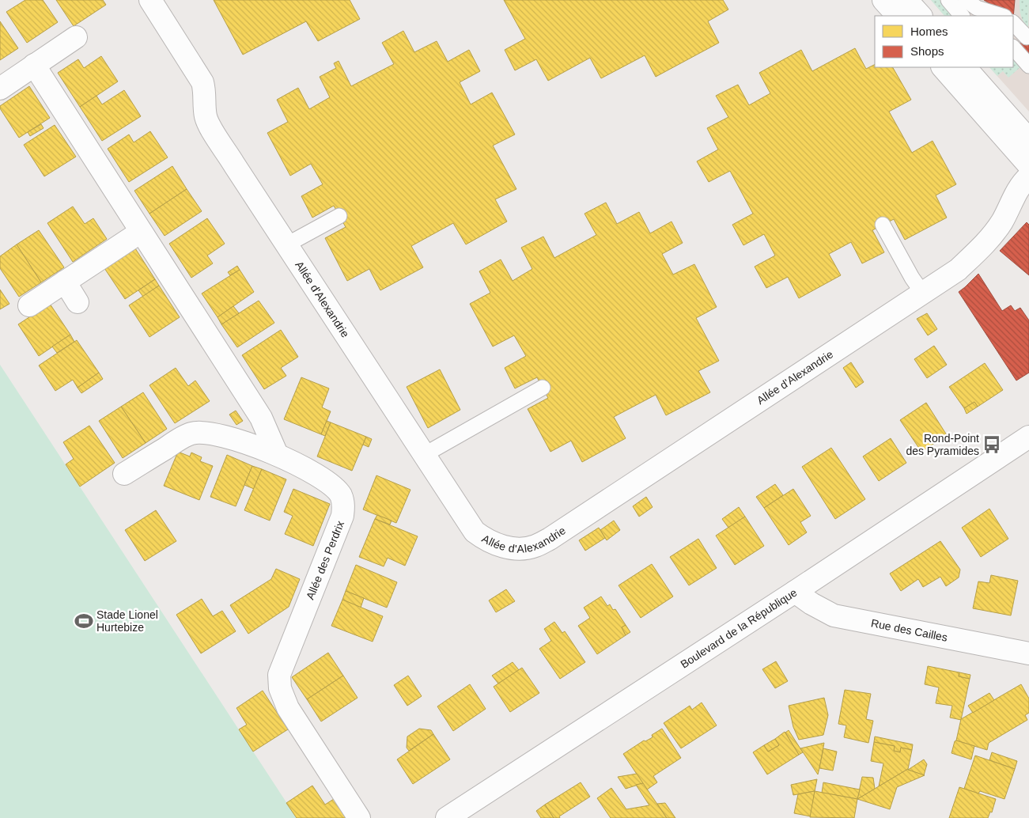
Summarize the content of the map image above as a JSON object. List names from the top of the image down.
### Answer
{
  "streets": {
    "street": [
      "Allée d'Alexandrie",
      "Allée des Perdrix",
      "Boulevard de la République",
      "Rue des Cailles"
    ]
  },
  "crossings": [
    ["Boulevard de la République", "Rue des Cailles"]
  ],
  "places": {
    "bus stop": ["Rond-Point des Pyramides"],
    "sports": ["Stade Lionel Hurtebize"]
  },
  "legend": ["Homes", "Shops"]
}
